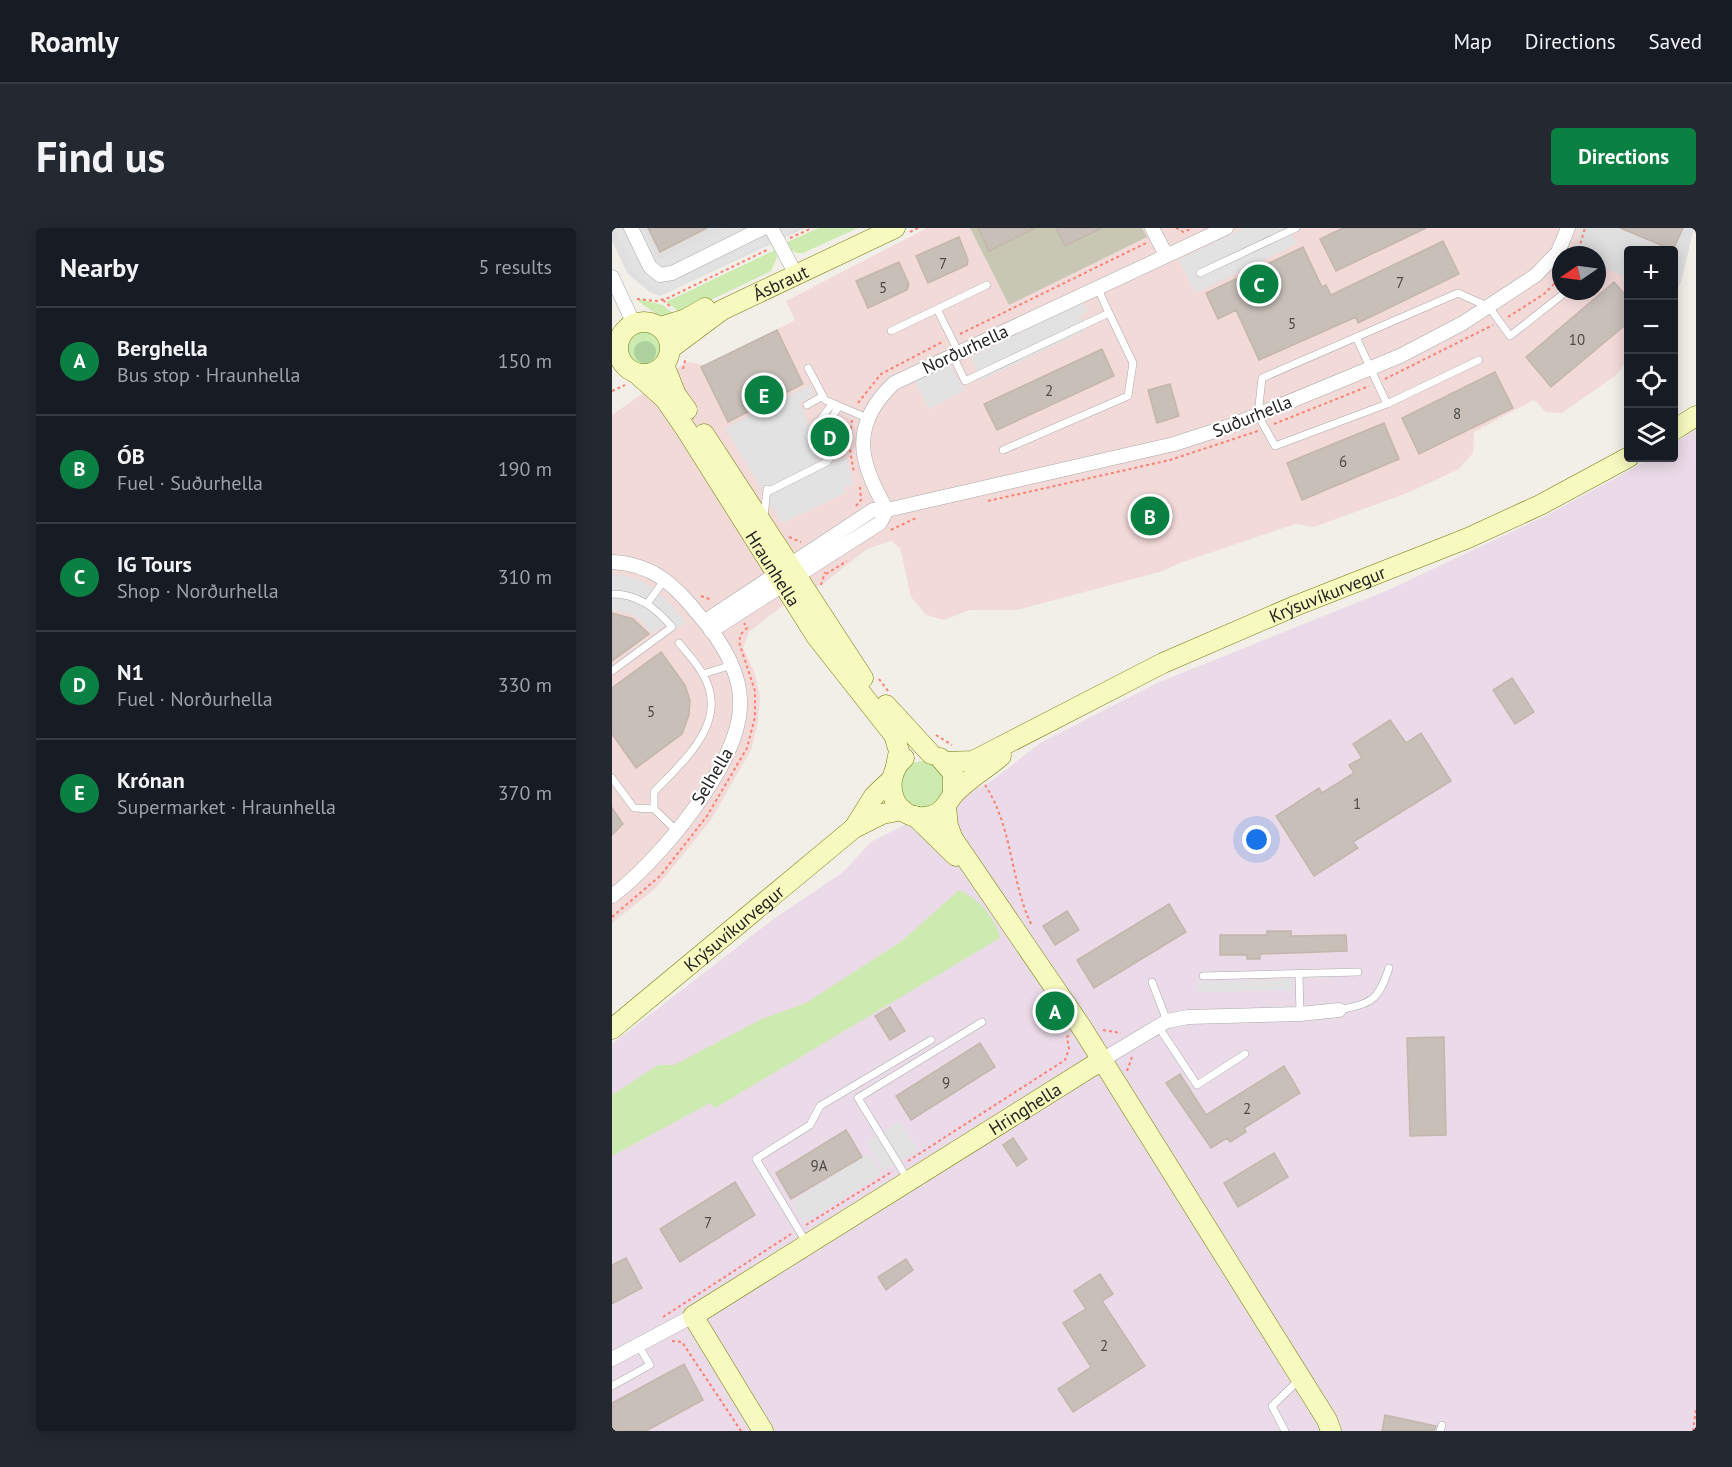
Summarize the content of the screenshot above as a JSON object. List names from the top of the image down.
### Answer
{
  "streets": {
    "street": [
      "Ásbraut",
      "Norðurhella",
      "Suðurhella",
      "Hraunhella",
      "Krýsuvíkurvegur",
      "Selhella",
      "Hringhella"
    ]
  },
  "crossings": [
    ["Ásbraut", "Hraunhella"],
    ["Norðurhella", "Suðurhella"],
    ["Suðurhella", "Hraunhella"],
    ["Hraunhella", "Krýsuvíkurvegur"]
  ],
  "house_numbers": [
    "7",
    "7",
    "5",
    "5",
    "10",
    "2",
    "8",
    "6",
    "5",
    "1",
    "9",
    "2",
    "9A",
    "7",
    "2"
  ],
  "north": "left",
  "page": {
    "header": "Roamly",
    "nav": ["Map", "Directions", "Saved"],
    "buttons": "Directions",
    "title": "Find us",
    "heading": ["Nearby", "5 results"],
    "map_buttons": ["+", "−"],
    "pins": [
      "C",
      "E",
      "D",
      "B",
      "A"
    ],
    "list": [
      {
        "mark": "A",
        "name": "Berghella",
        "note": "Bus stop · Hraunhella",
        "value": "150 m"
      },
      {
        "mark": "B",
        "name": "ÓB",
        "note": "Fuel · Suðurhella",
        "value": "190 m"
      },
      {
        "mark": "C",
        "name": "IG Tours",
        "note": "Shop · Norðurhella",
        "value": "310 m"
      },
      {
        "mark": "D",
        "name": "N1",
        "note": "Fuel · Norðurhella",
        "value": "330 m"
      },
      {
        "mark": "E",
        "name": "Krónan",
        "note": "Supermarket · Hraunhella",
        "value": "370 m"
      }
    ]
  }
}
